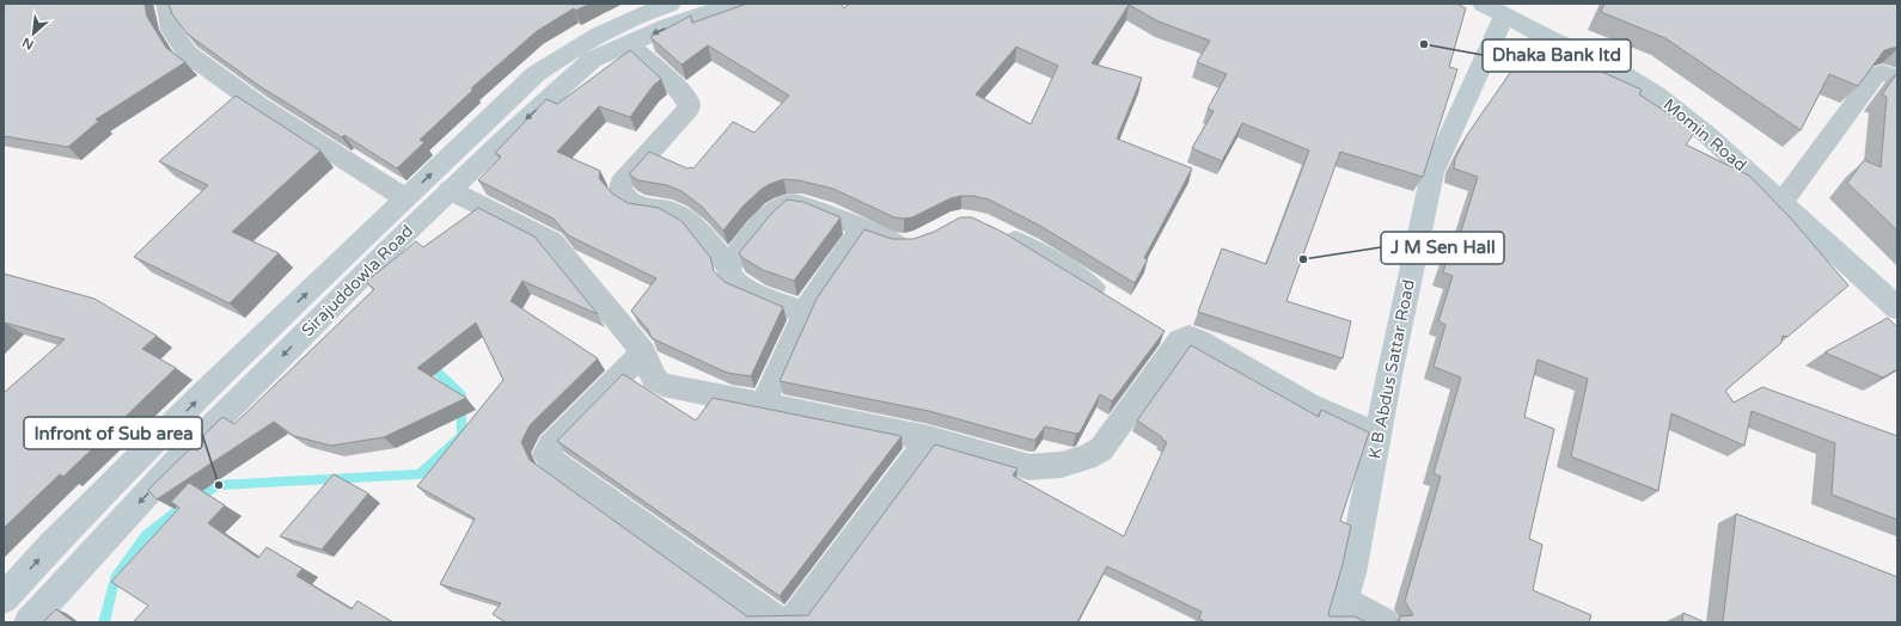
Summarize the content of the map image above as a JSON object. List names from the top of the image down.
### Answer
{
  "streets": {
    "main road": ["Momin Road", "Sirajuddowla Road", "K B Abdus Sattar Road"]
  },
  "crossings": [
    ["Momin Road", "K B Abdus Sattar Road"]
  ],
  "places": ["Dhaka Bank ltd", "J M Sen Hall", "Infront of Sub area"],
  "north": "bottom left"
}
